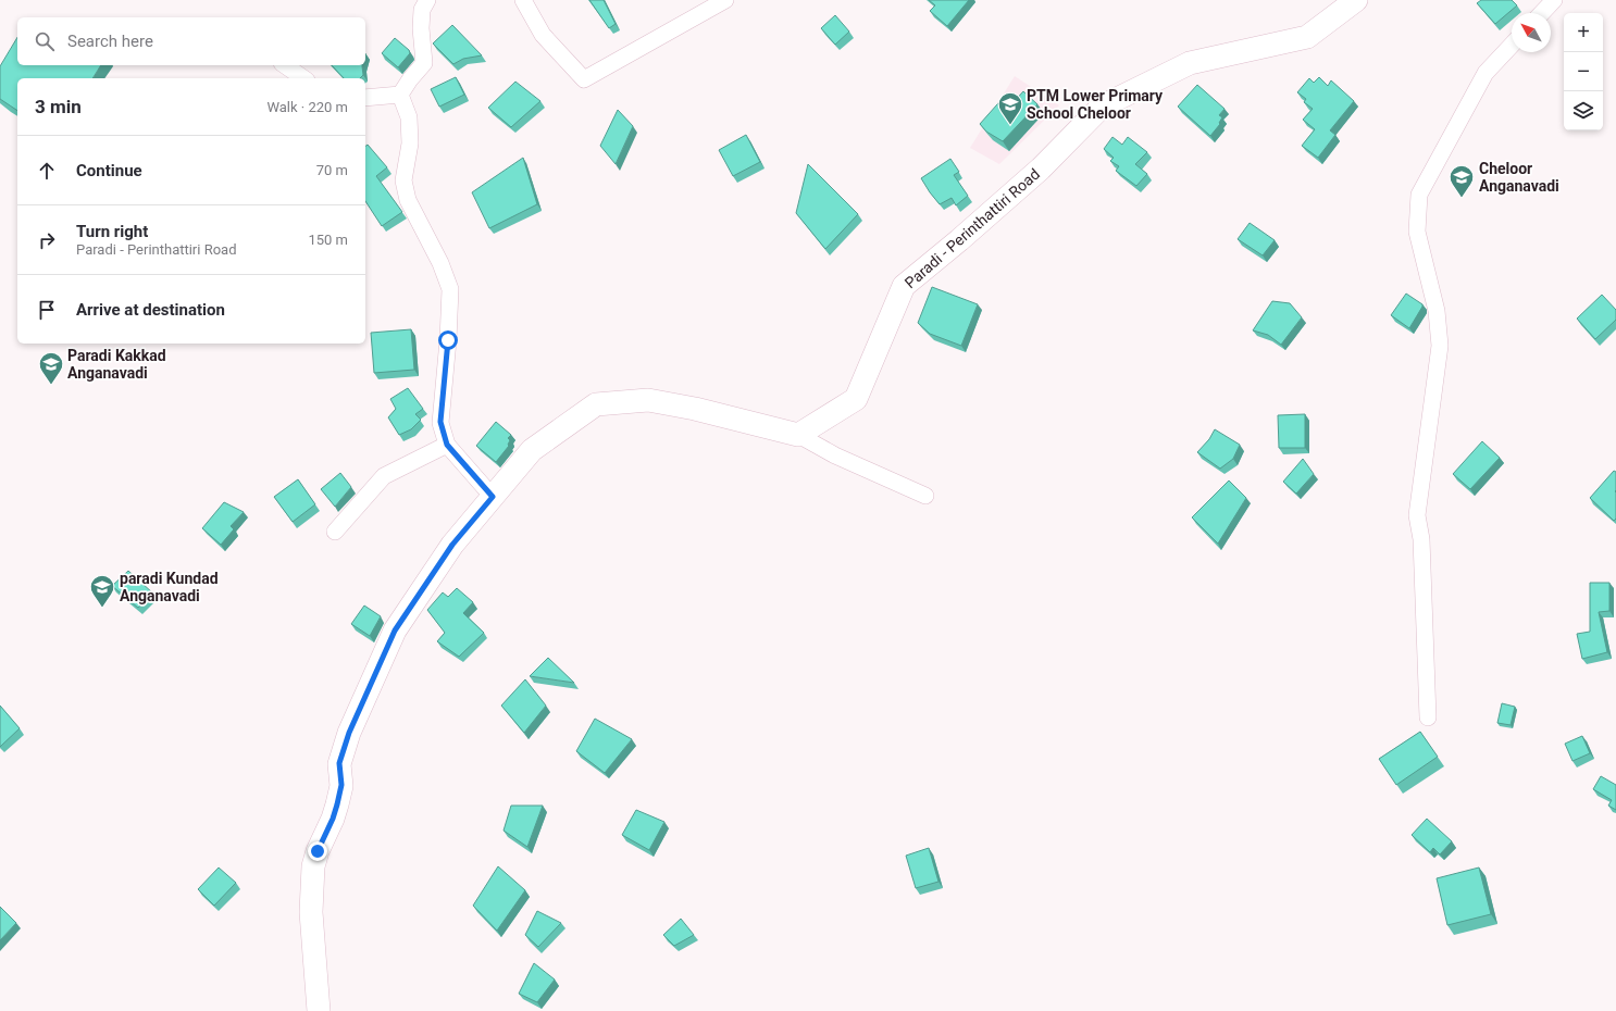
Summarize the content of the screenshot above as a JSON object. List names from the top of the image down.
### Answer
{
  "streets": {
    "main road": ["Paradi - Perinthattiri Road"]
  },
  "places": {
    "school or university": [
      "PTM Lower Primary School Cheloor",
      "Cheloor Anganavadi",
      "Paradi Kakkad Anganavadi",
      "paradi Kundad Anganavadi"
    ]
  },
  "north": "top left",
  "page": {
    "map_buttons": ["+", "−"],
    "search": "Search here",
    "heading": ["3 min", "Walk · 220 m"],
    "list": [
      ["Continue", "70 m"],
      ["Turn right", "Paradi - Perinthattiri Road", "150 m"],
      "Arrive at destination"
    ]
  }
}
